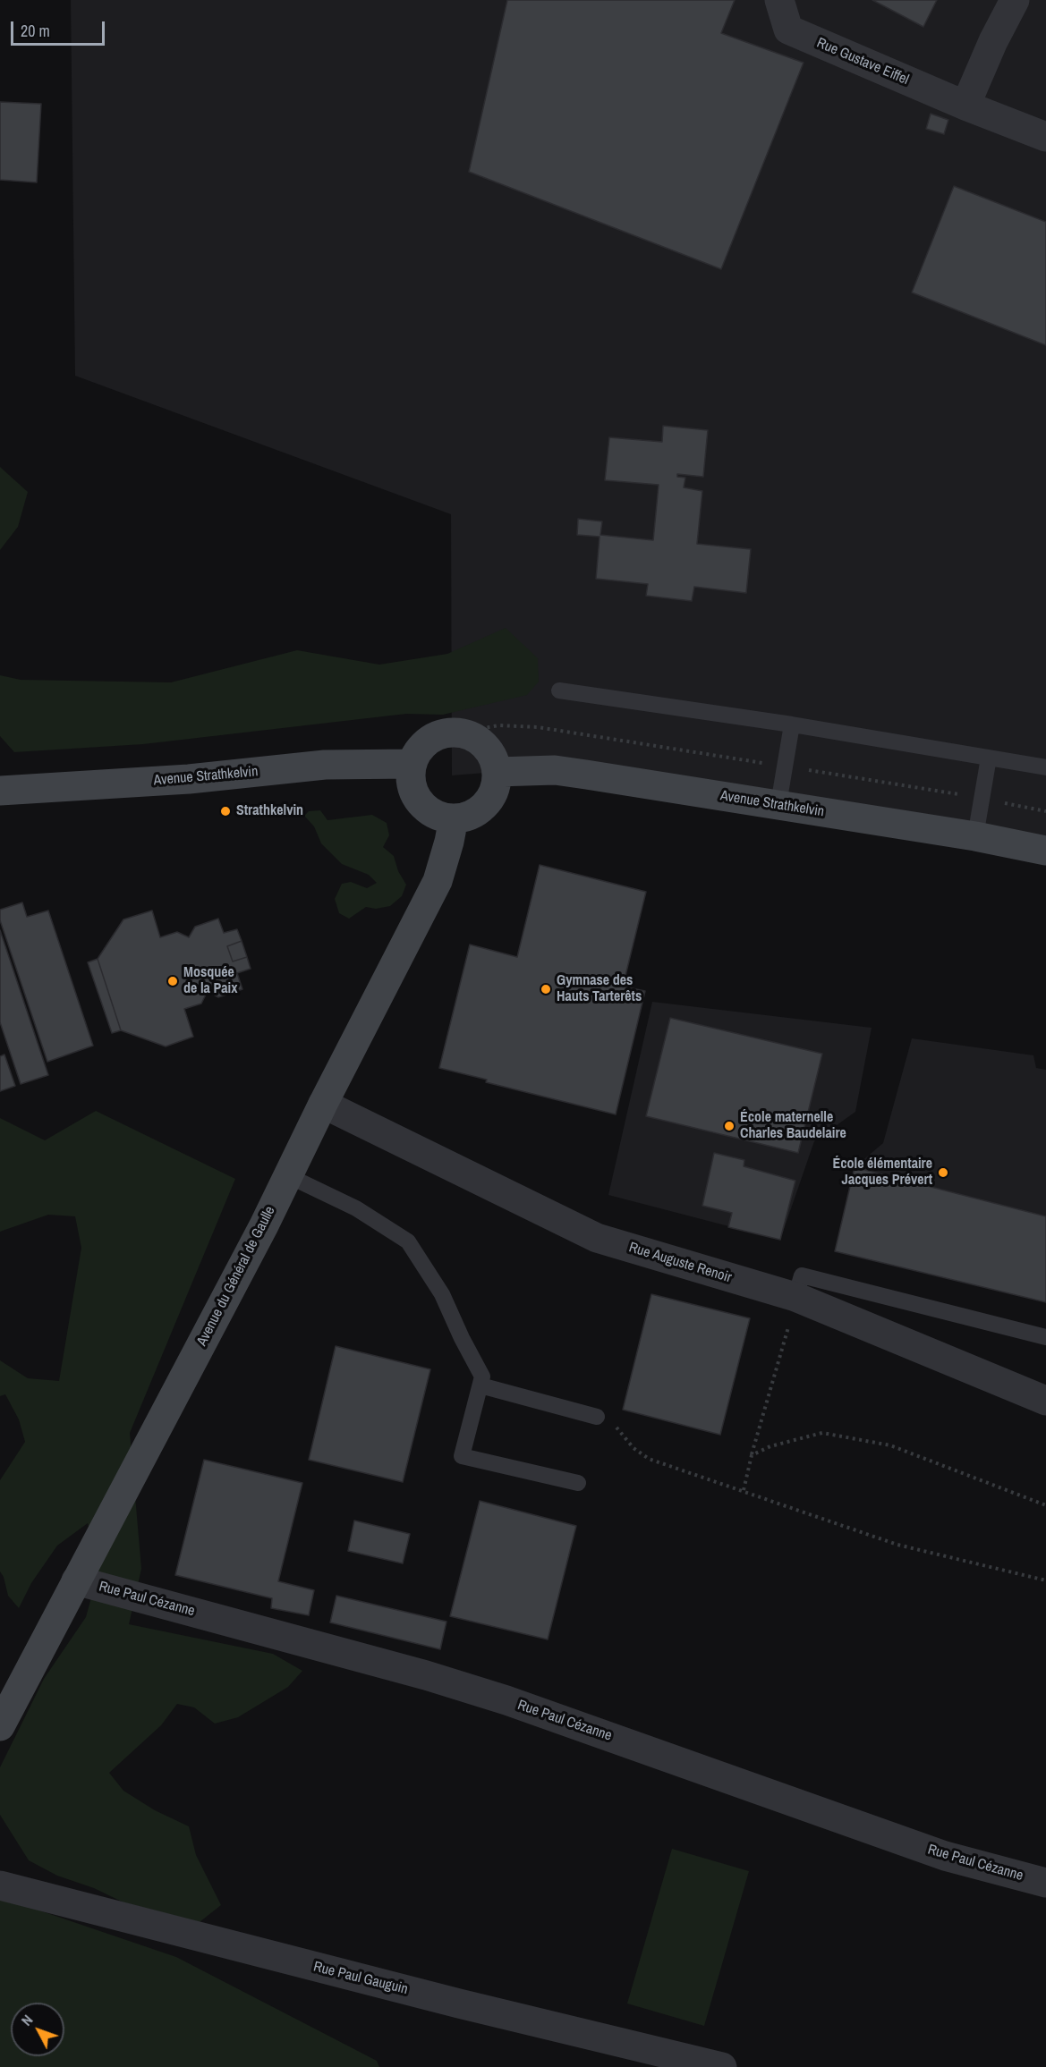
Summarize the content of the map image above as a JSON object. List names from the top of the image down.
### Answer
{
  "streets": {
    "street": [
      "Rue Gustave Eiffel",
      "Avenue Strathkelvin",
      "Rue Auguste Renoir",
      "Avenue du Général de Gaulle",
      "Rue Paul Cézanne",
      "Rue Paul Gauguin"
    ]
  },
  "crossings": [
    ["Avenue Strathkelvin", "Avenue du Général de Gaulle"],
    ["Rue Auguste Renoir", "Avenue du Général de Gaulle"],
    ["Avenue du Général de Gaulle", "Rue Paul Cézanne"]
  ],
  "places": [
    "Strathkelvin",
    "Mosquée de la Paix",
    "Gymnase des Hauts Tarterêts",
    "École maternelle Charles Baudelaire",
    "École élémentaire Jacques Prévert"
  ],
  "scale_bar": "20 m",
  "north": "top left"
}
